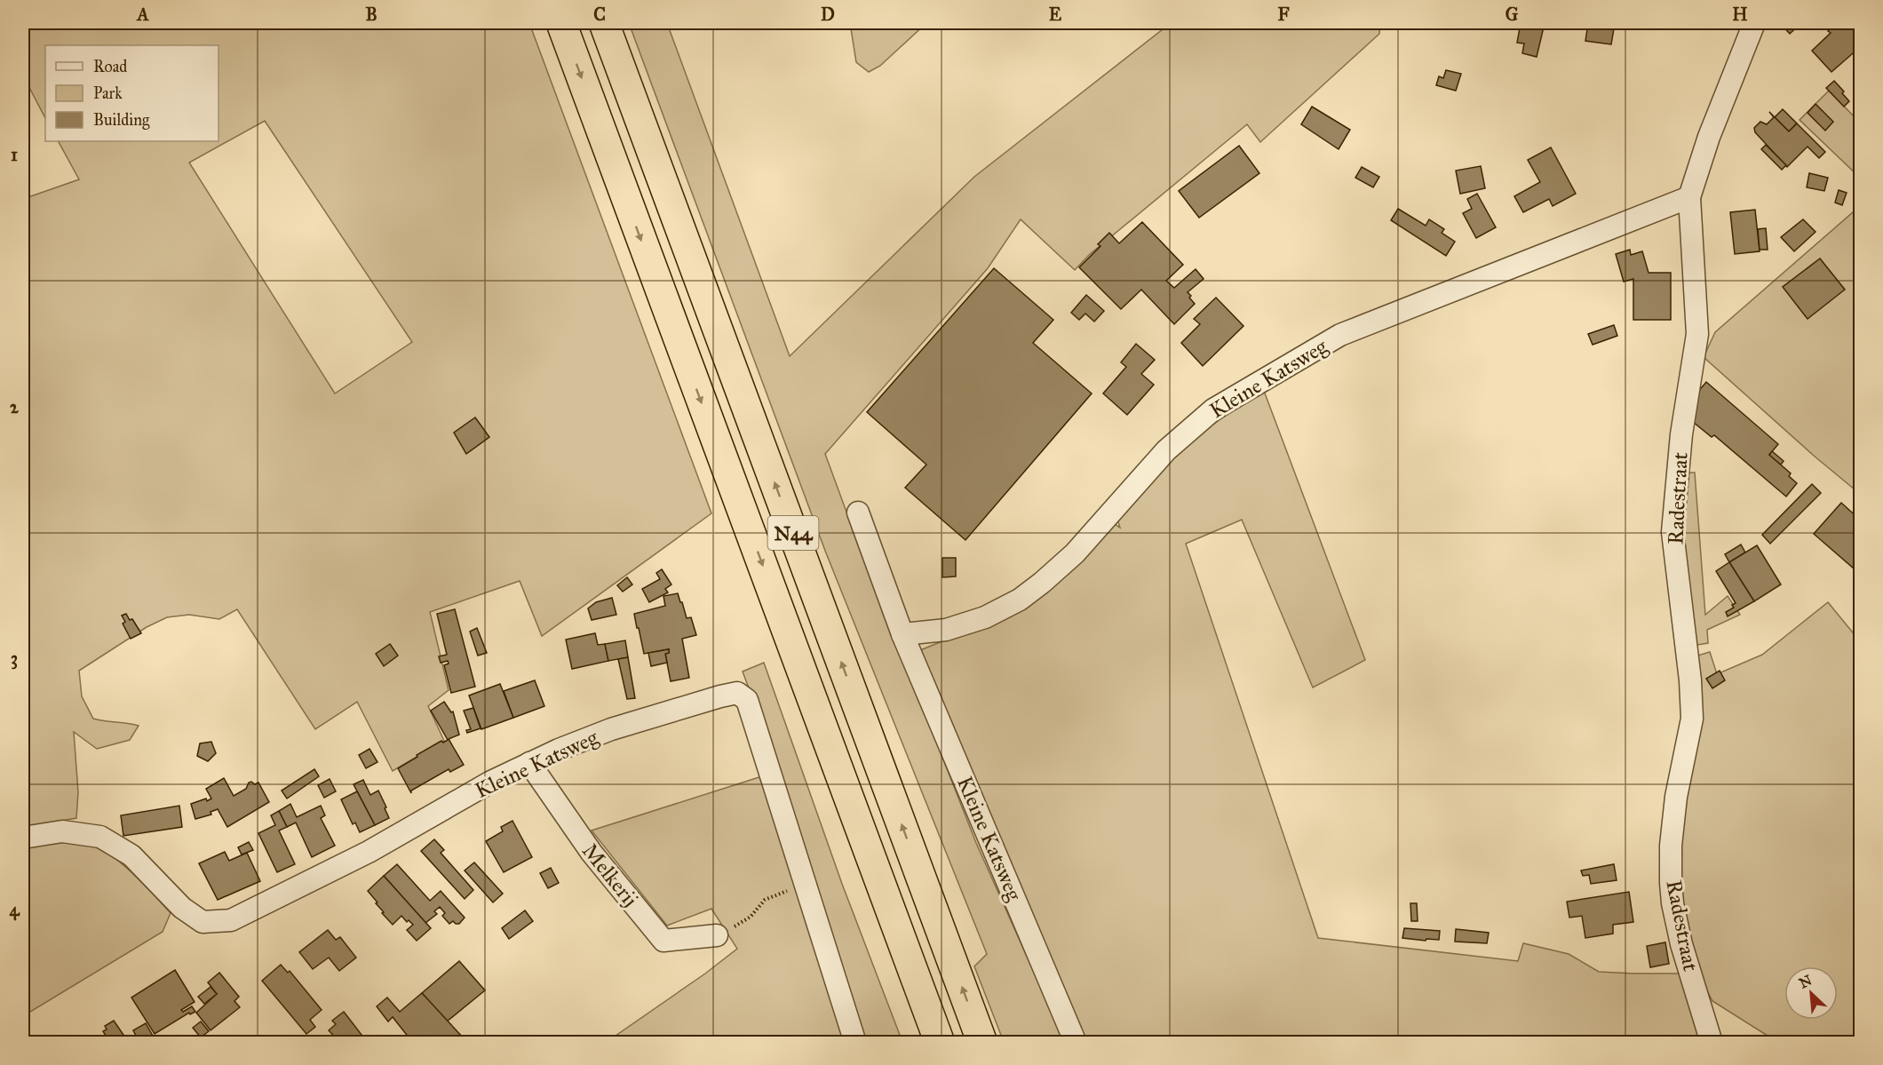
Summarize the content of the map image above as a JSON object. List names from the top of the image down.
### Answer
{
  "streets": {
    "highway": ["N44"],
    "street": ["Kleine Katsweg", "Radestraat", "Melkerij"]
  },
  "crossings": [
    ["Kleine Katsweg", "Radestraat"],
    ["Kleine Katsweg", "Melkerij"]
  ],
  "legend": ["Road", "Park", "Building"],
  "north": "top left",
  "grid": {
    "columns": [
      "A",
      "B",
      "C",
      "D",
      "E",
      "F",
      "G",
      "H"
    ],
    "rows": [
      "1",
      "2",
      "3",
      "4"
    ]
  }
}
